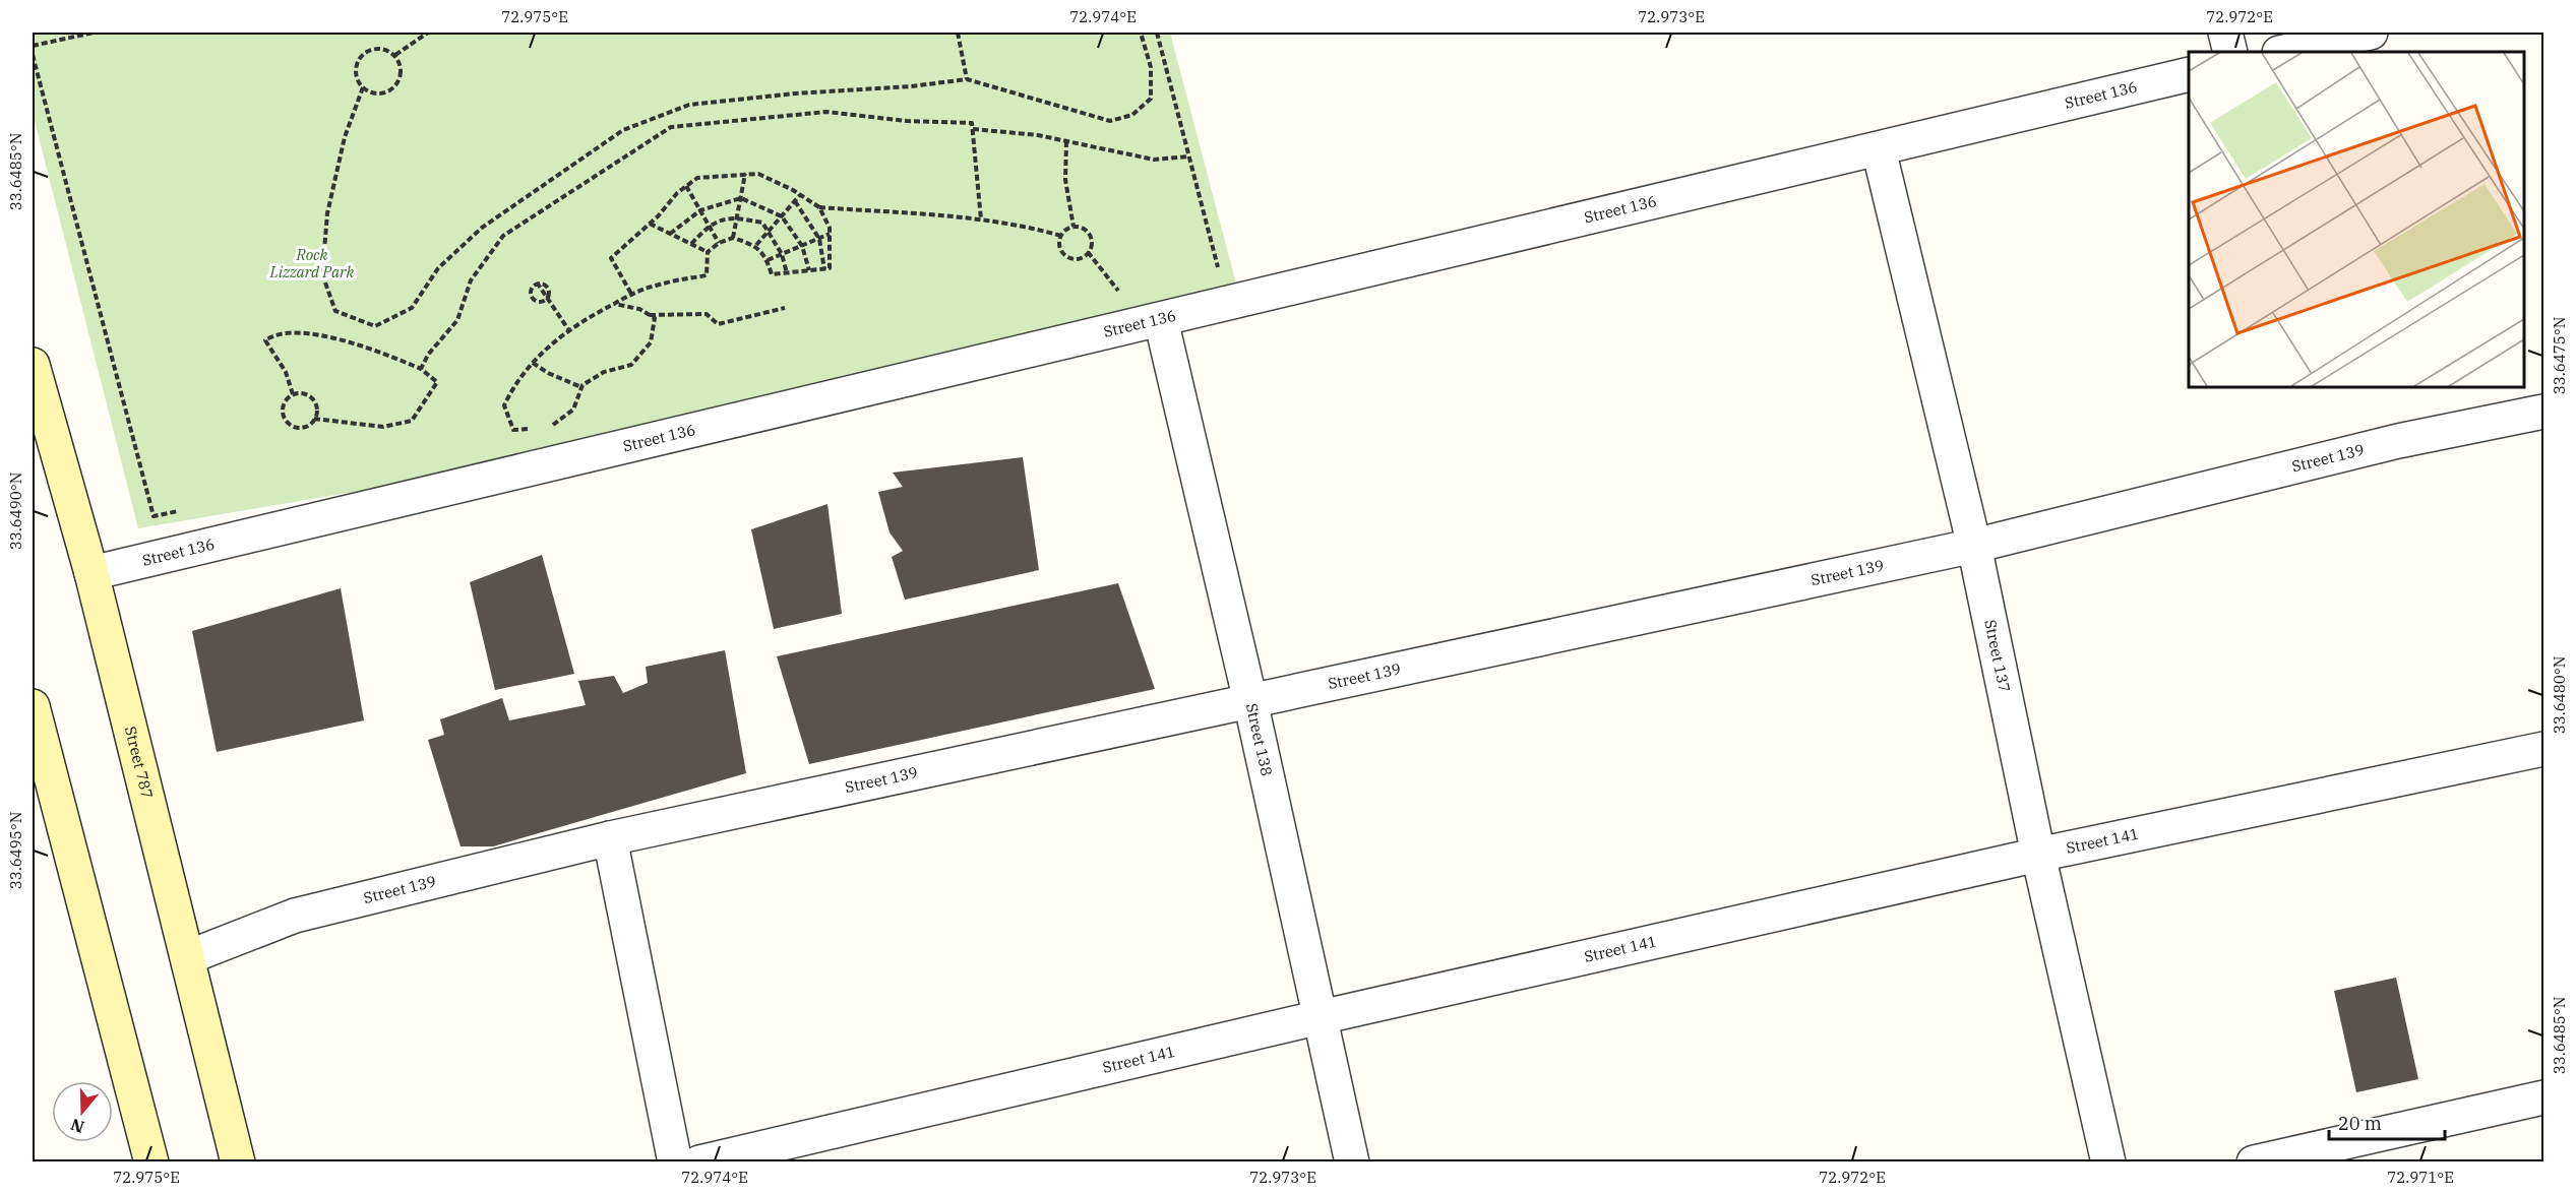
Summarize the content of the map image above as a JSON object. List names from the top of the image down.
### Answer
{
  "streets": {
    "main road": ["Street 787"],
    "street": [
      "Street 136",
      "Street 139",
      "Street 137",
      "Street 138",
      "Street 141"
    ]
  },
  "crossings": [
    ["Street 136", "Street 137"],
    ["Street 136", "Street 138"],
    ["Street 136", "Street 787"],
    ["Street 139", "Street 137"],
    ["Street 139", "Street 138"],
    ["Street 139", "Street 787"],
    ["Street 137", "Street 141"],
    ["Street 138", "Street 141"]
  ],
  "parks": ["Rock Lizzard Park"],
  "scale_bar": "20 m",
  "north": "bottom",
  "coordinates": [
    "72.975°E",
    "72.974°E",
    "72.973°E",
    "72.972°E",
    "33.6485°N",
    "33.6475°N",
    "33.6490°N",
    "33.6480°N",
    "33.6495°N",
    "72.971°E"
  ]
}
